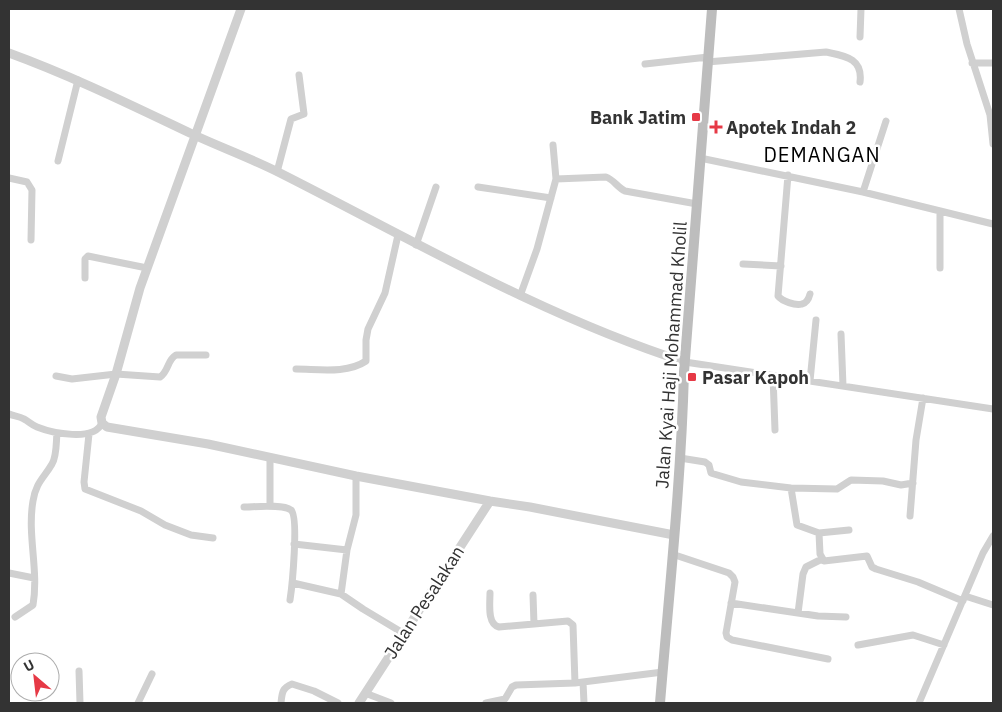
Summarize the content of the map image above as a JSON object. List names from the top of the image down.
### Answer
{
  "streets": {
    "main road": ["Jalan Kyai Haji Mohammad Kholil"],
    "street": ["Jalan Pesalakan"]
  },
  "districts": ["DEMANGAN"],
  "places": {
    "transit": ["Bank Jatim", "Pasar Kapoh"],
    "health": ["Apotek Indah 2"]
  },
  "north": "top left"
}
